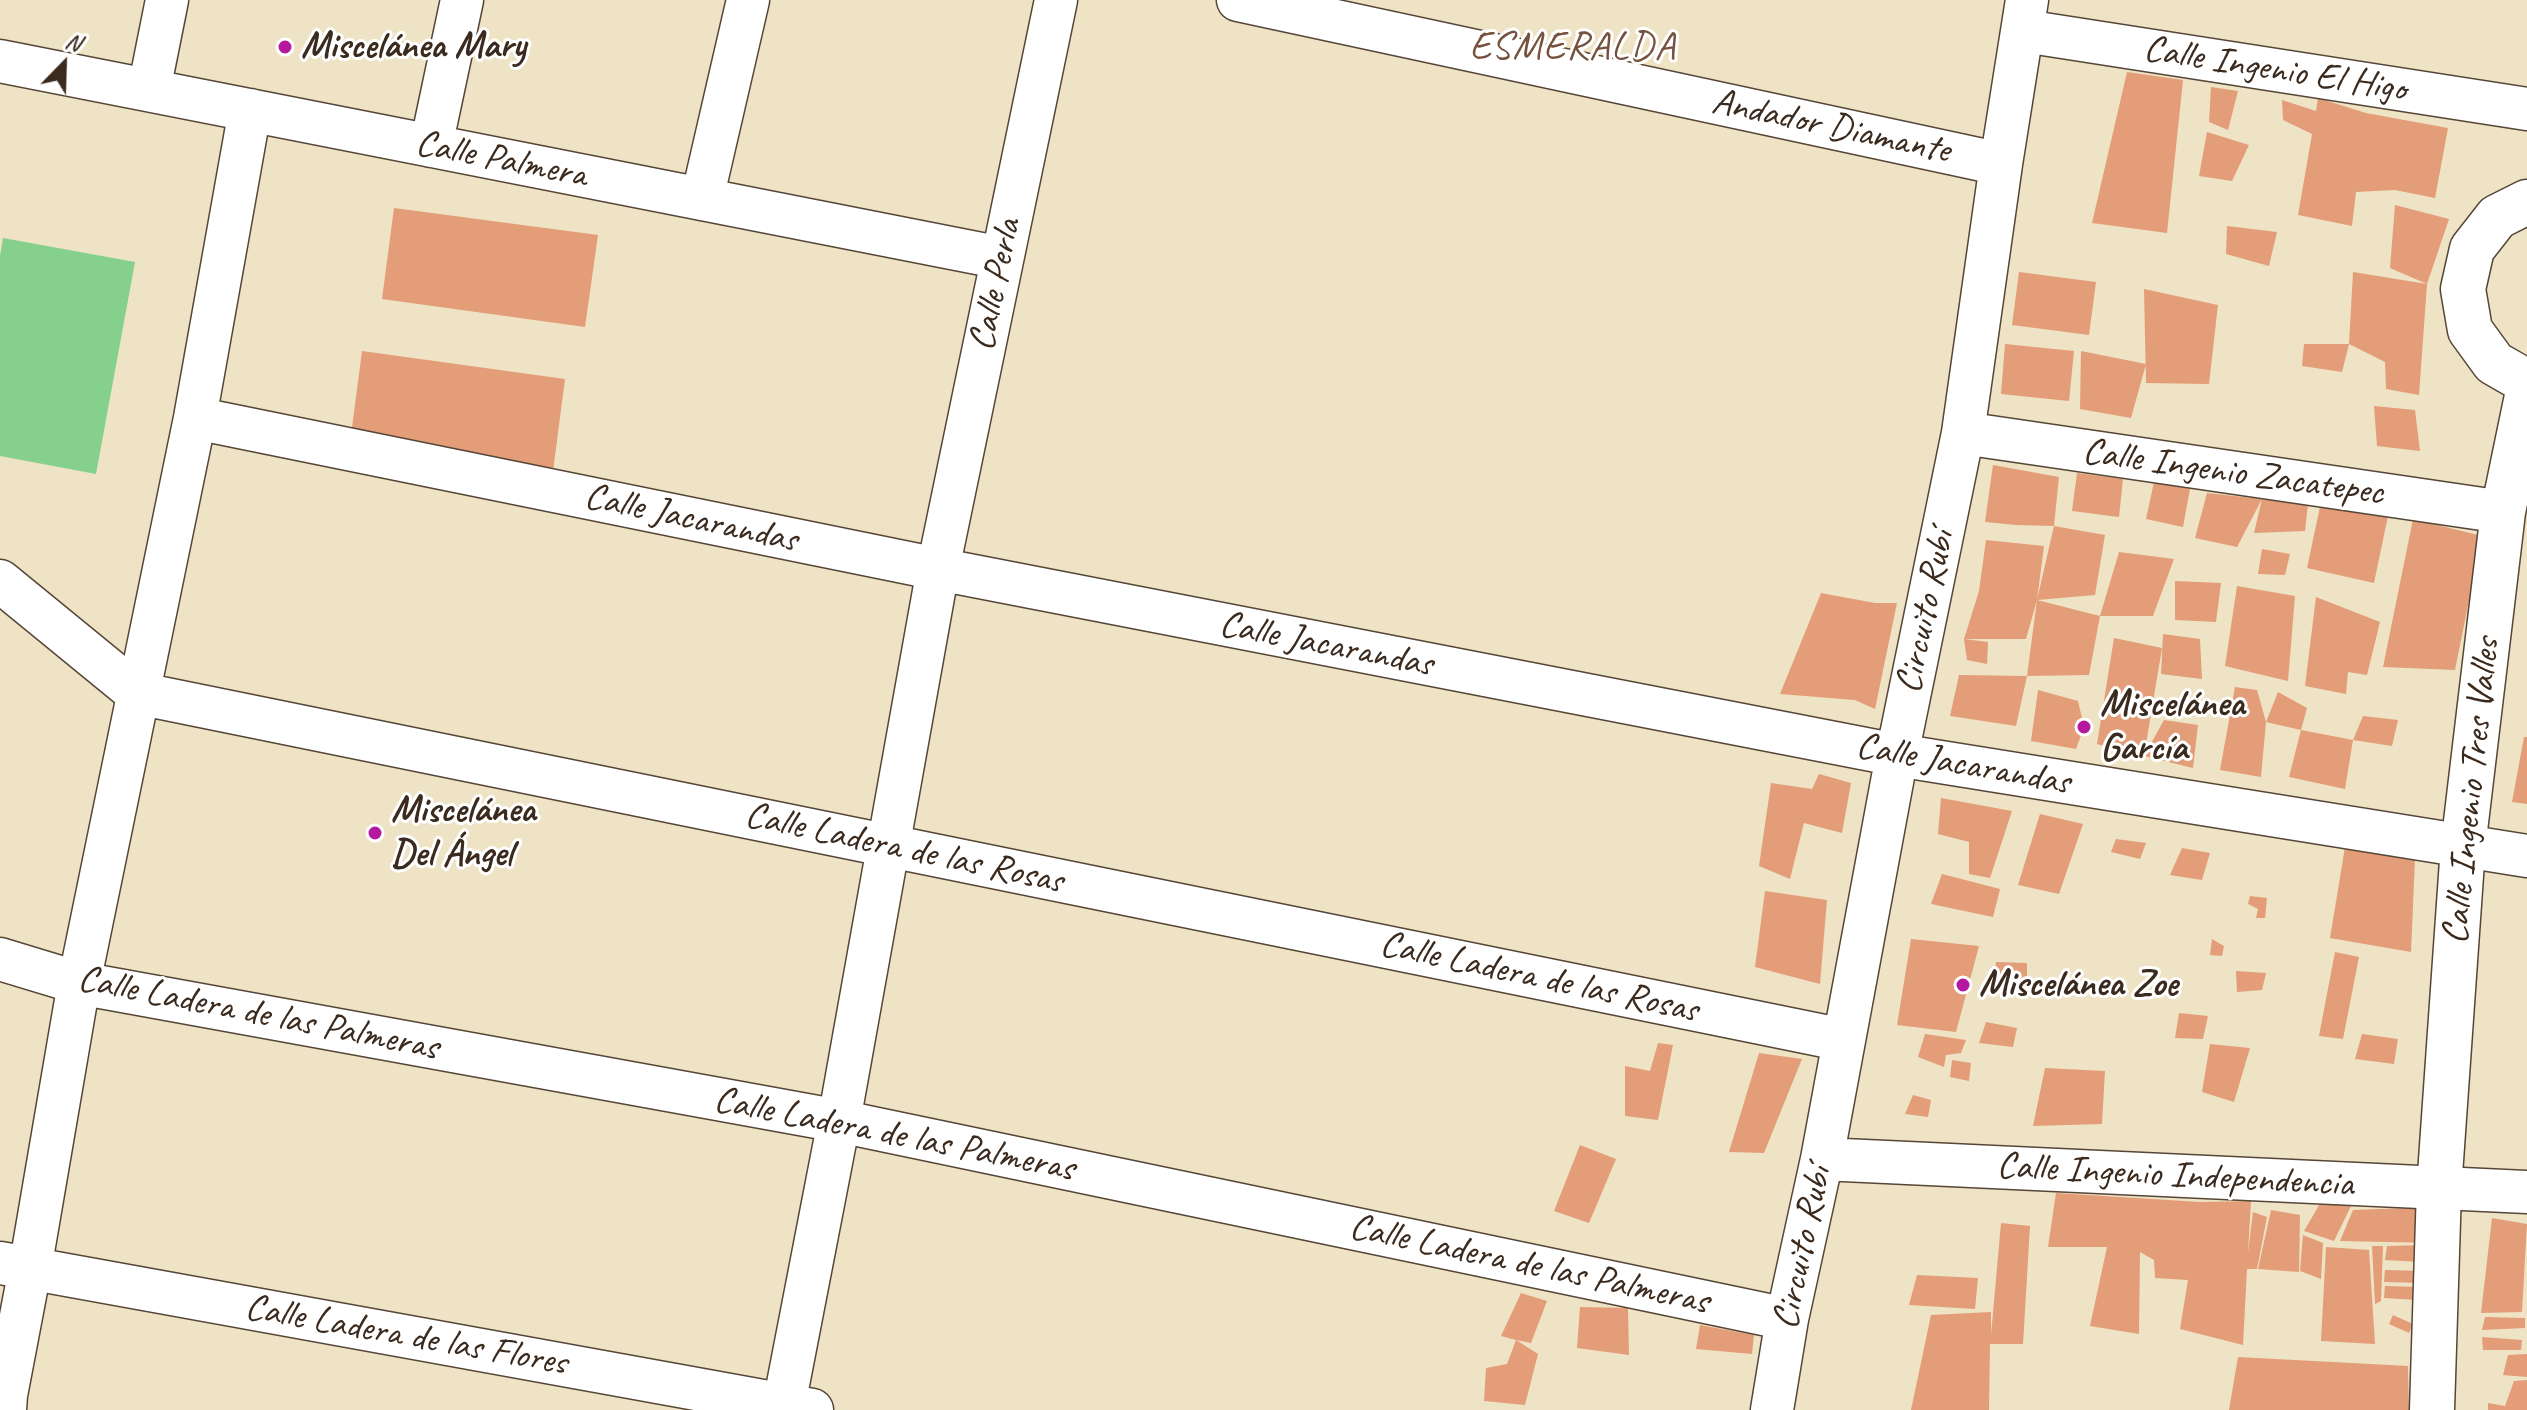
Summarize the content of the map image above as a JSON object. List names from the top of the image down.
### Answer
{
  "streets": {
    "street": [
      "Calle Ingenio El Higo",
      "Andador Diamante",
      "Calle Palmera",
      "Calle Perla",
      "Calle Ingenio Zacatepec",
      "Calle Jacarandas",
      "Circuito Rubí",
      "Calle Ingenio Tres Valles",
      "Calle Ladera de las Rosas",
      "Calle Ladera de las Palmeras",
      "Calle Ingenio Independencia",
      "Calle Ladera de las Flores"
    ]
  },
  "crossings": [
    ["Calle Ingenio El Higo", "Circuito Rubí"],
    ["Andador Diamante", "Circuito Rubí"],
    ["Calle Palmera", "Calle Perla"],
    ["Calle Perla", "Calle Jacarandas"],
    ["Calle Perla", "Calle Ladera de las Rosas"],
    ["Calle Perla", "Calle Ladera de las Palmeras"],
    ["Calle Perla", "Calle Ladera de las Flores"],
    ["Calle Ingenio Zacatepec", "Circuito Rubí"],
    ["Calle Ingenio Zacatepec", "Calle Ingenio Tres Valles"],
    ["Calle Jacarandas", "Circuito Rubí"],
    ["Calle Jacarandas", "Calle Ingenio Tres Valles"],
    ["Circuito Rubí", "Calle Ladera de las Rosas"],
    ["Circuito Rubí", "Calle Ladera de las Palmeras"],
    ["Circuito Rubí", "Calle Ingenio Independencia"],
    ["Calle Ingenio Tres Valles", "Calle Ingenio Independencia"]
  ],
  "districts": ["ESMERALDA"],
  "places": [
    "Miscelánea Mary",
    "Miscelánea García",
    "Miscelánea Del Ángel",
    "Miscelánea Zoe"
  ],
  "north": "top right"
}
